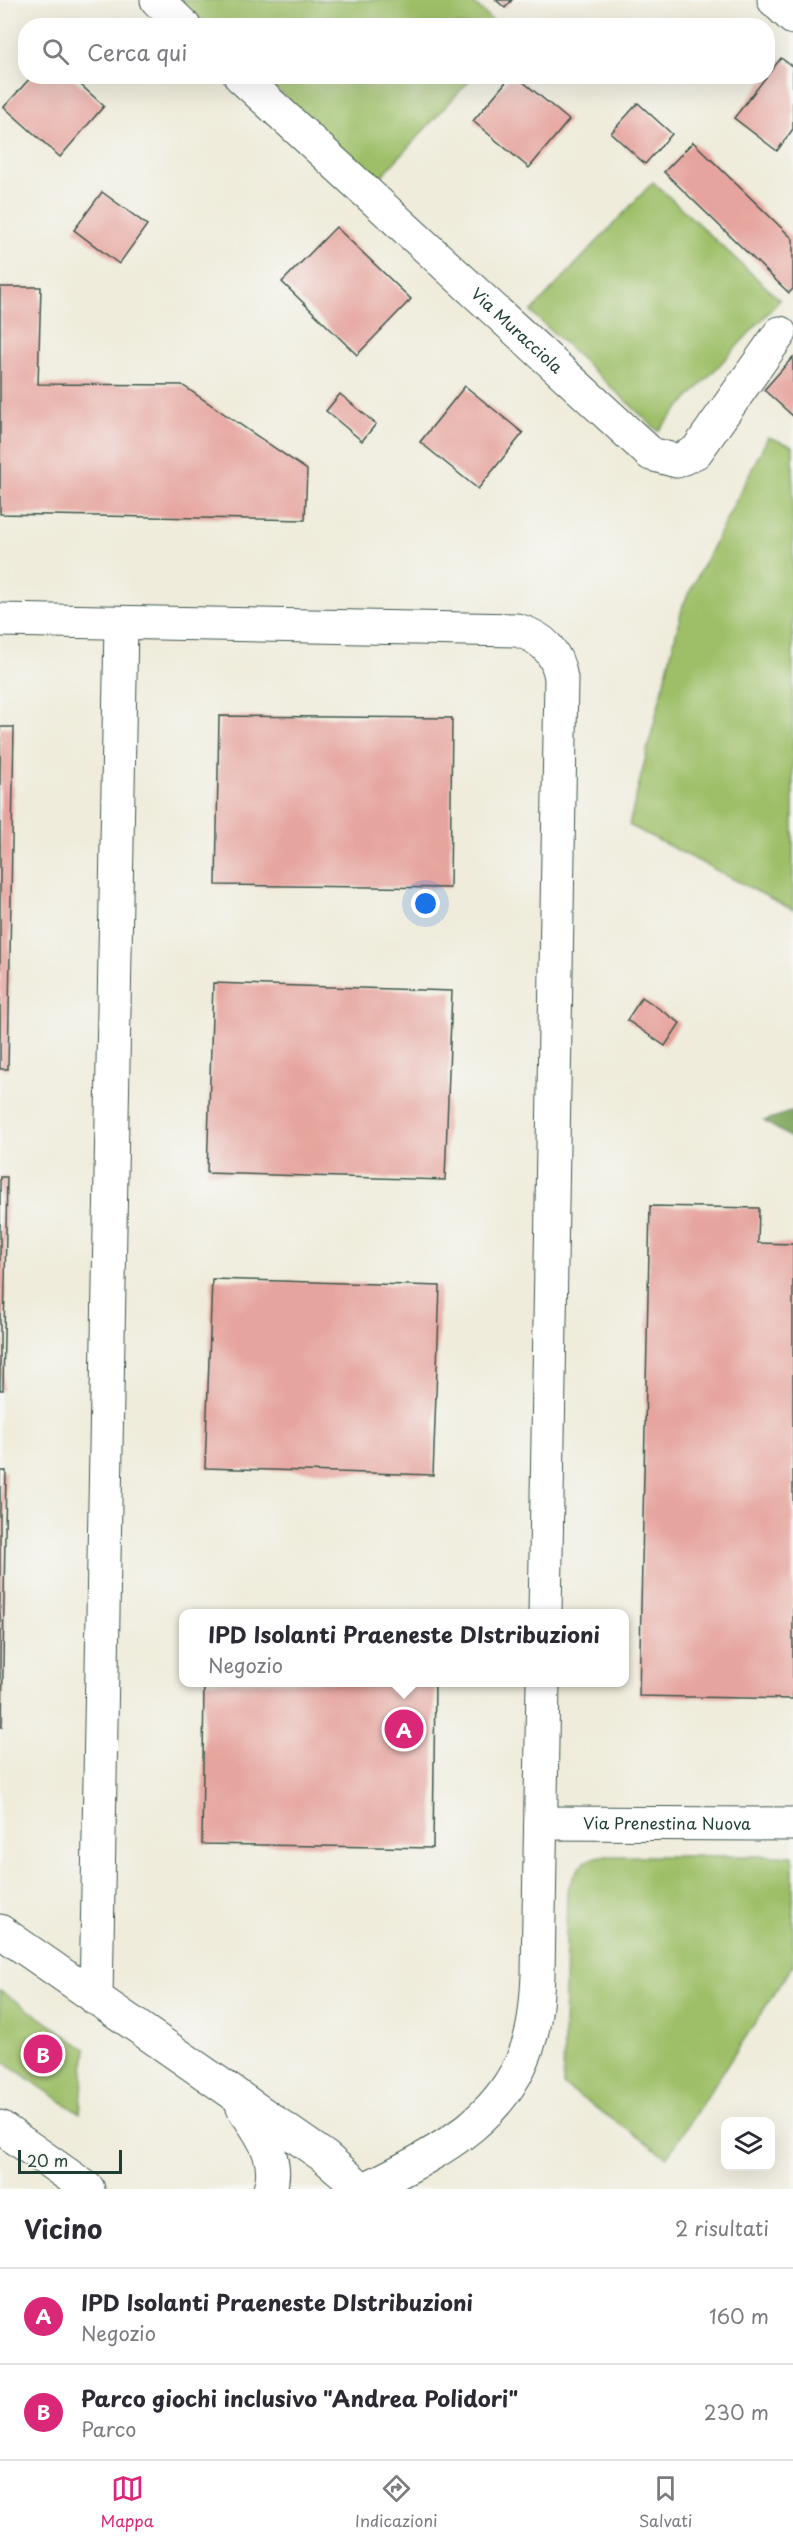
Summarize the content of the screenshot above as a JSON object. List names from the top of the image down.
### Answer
{
  "streets": {
    "street": ["Via Muracciola", "Via Prenestina Nuova"]
  },
  "scale_bar": "20 m",
  "page": {
    "search": "Cerca qui",
    "popup": ["IPD Isolanti Praeneste DIstribuzioni", "Negozio"],
    "pins": ["A", "B"],
    "scale": "20 m",
    "heading": ["Vicino", "2 risultati"],
    "list": [
      {
        "mark": "A",
        "name": "IPD Isolanti Praeneste DIstribuzioni",
        "note": "Negozio",
        "value": "160 m"
      },
      {
        "mark": "B",
        "name": "Parco giochi inclusivo \"Andrea Polidori\"",
        "note": "Parco",
        "value": "230 m"
      }
    ],
    "nav": ["Mappa", "Indicazioni", "Salvati"]
  }
}
